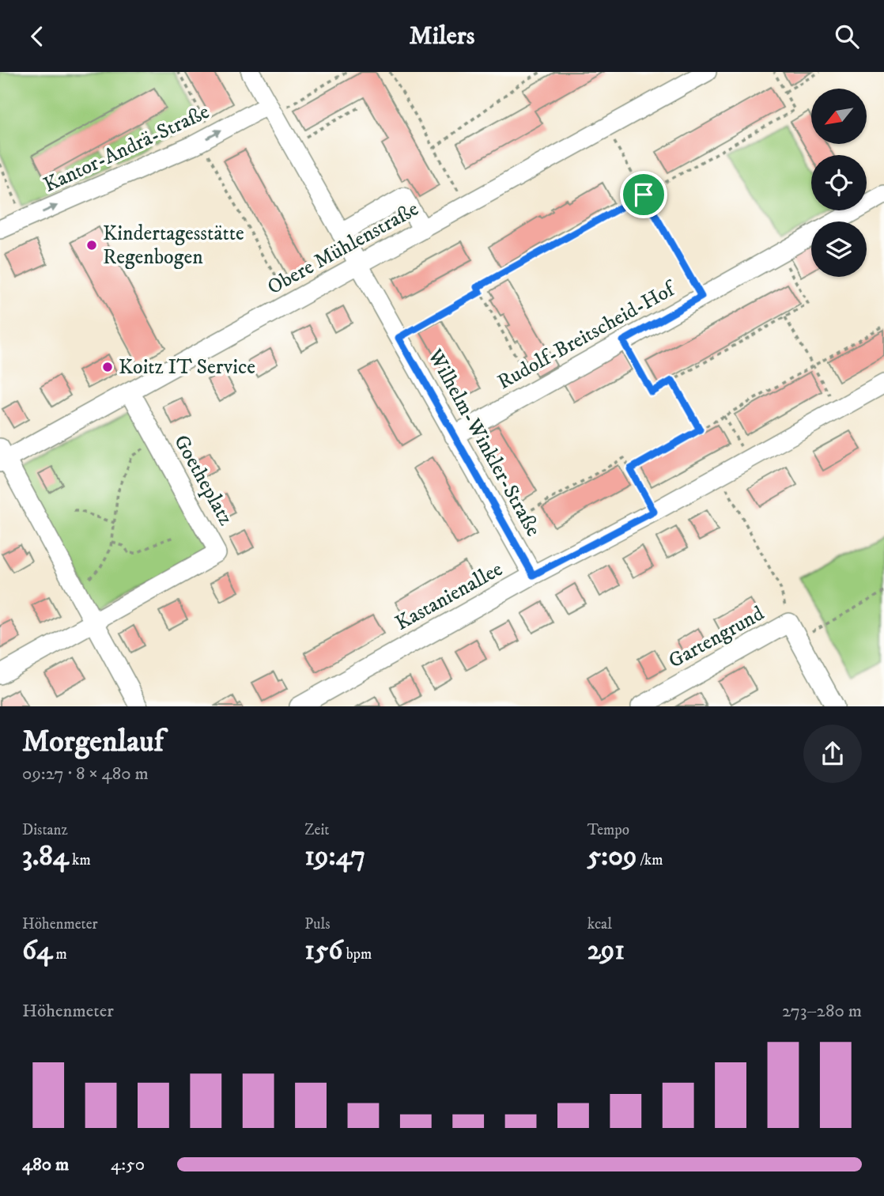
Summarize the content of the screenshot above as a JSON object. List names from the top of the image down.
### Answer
{
  "streets": {
    "street": [
      "Kantor-Andrä-Straße",
      "Obere Mühlenstraße",
      "Rudolf-Breitscheid-Hof",
      "Wilhelm-Winkler-Straße",
      "Goetheplatz",
      "Kastanienallee",
      "Gartengrund"
    ]
  },
  "crossings": [
    ["Kantor-Andrä-Straße", "Wilhelm-Winkler-Straße"],
    ["Obere Mühlenstraße", "Wilhelm-Winkler-Straße"],
    ["Obere Mühlenstraße", "Goetheplatz"],
    ["Rudolf-Breitscheid-Hof", "Wilhelm-Winkler-Straße"],
    ["Wilhelm-Winkler-Straße", "Kastanienallee"]
  ],
  "one_way": ["Kantor-Andrä-Straße"],
  "places": ["Kindertagesstätte Regenbogen", "Koitz IT Service"],
  "north": "bottom left",
  "page": {
    "header": "Milers",
    "heading": ["Morgenlauf", "09:27 · 8 × 480 m"],
    "stats": [
      ["Distanz", "3.84 km"],
      ["Zeit", "19:47"],
      ["Tempo", "5:09 /km"],
      ["Höhenmeter", "64 m"],
      ["Puls", "156 bpm"],
      ["kcal", "291"]
    ],
    "chart": ["Höhenmeter", "273–280 m"],
    "list": [
      {
        "name": "480 m",
        "note": "4:50"
      }
    ]
  }
}
